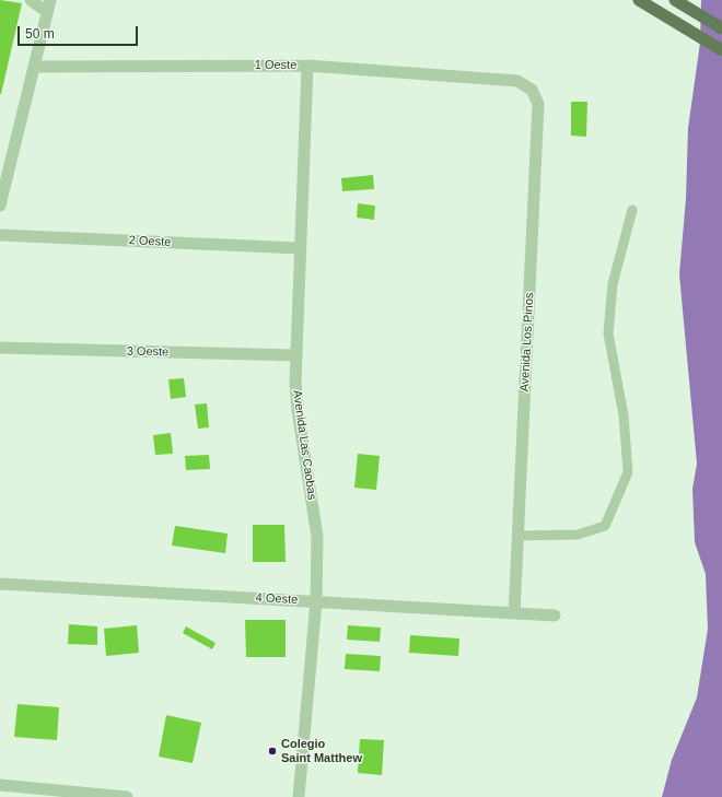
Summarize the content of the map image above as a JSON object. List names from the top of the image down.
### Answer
{
  "streets": {
    "street": [
      "1 Oeste",
      "2 Oeste",
      "Avenida Los Pinos",
      "3 Oeste",
      "Avenida Las Caobas",
      "4 Oeste"
    ]
  },
  "crossings": [
    ["1 Oeste", "Avenida Los Pinos"],
    ["1 Oeste", "Avenida Las Caobas"],
    ["2 Oeste", "Avenida Las Caobas"],
    ["Avenida Los Pinos", "4 Oeste"],
    ["3 Oeste", "Avenida Las Caobas"],
    ["Avenida Las Caobas", "4 Oeste"]
  ],
  "places": ["Colegio Saint Matthew"],
  "scale_bar": "50 m"
}
